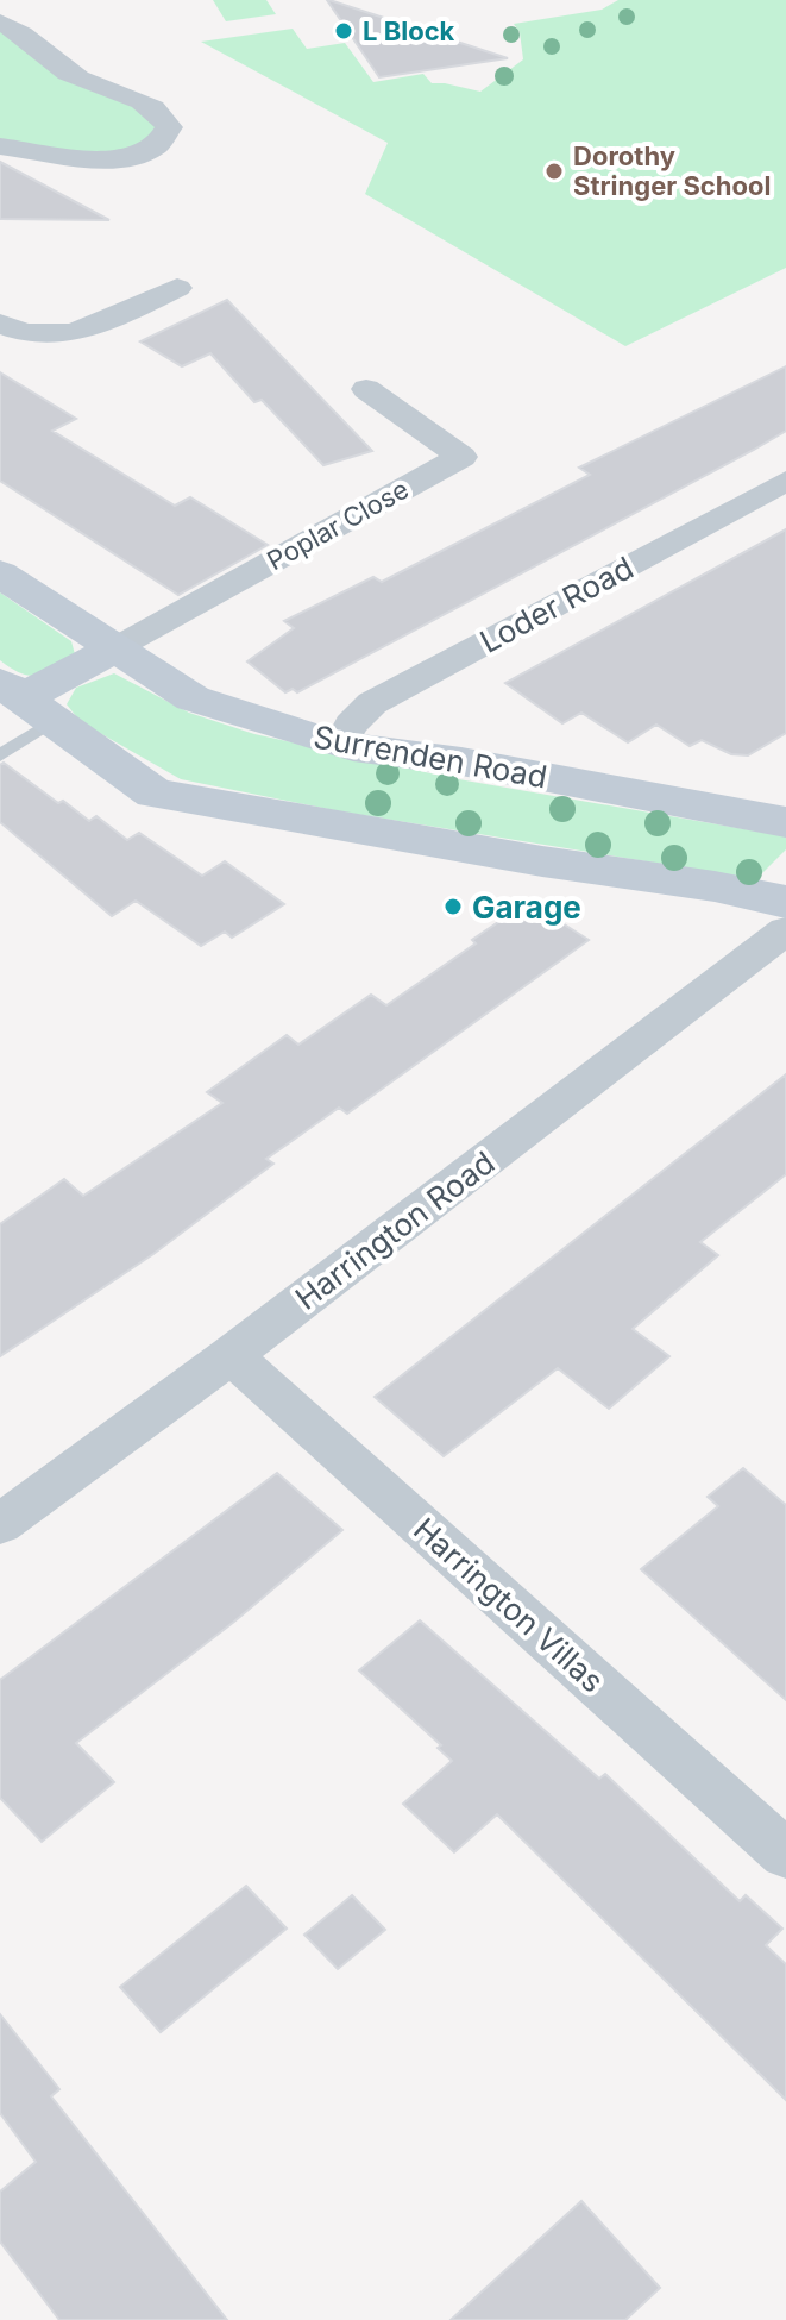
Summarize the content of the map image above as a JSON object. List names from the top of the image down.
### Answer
{
  "streets": {
    "street": [
      "Poplar Close",
      "Loder Road",
      "Surrenden Road",
      "Harrington Road",
      "Harrington Villas"
    ]
  },
  "crossings": [
    ["Poplar Close", "Surrenden Road"],
    ["Loder Road", "Surrenden Road"],
    ["Harrington Road", "Harrington Villas"]
  ],
  "places": ["L Block", "Dorothy Stringer School", "Garage"]
}
